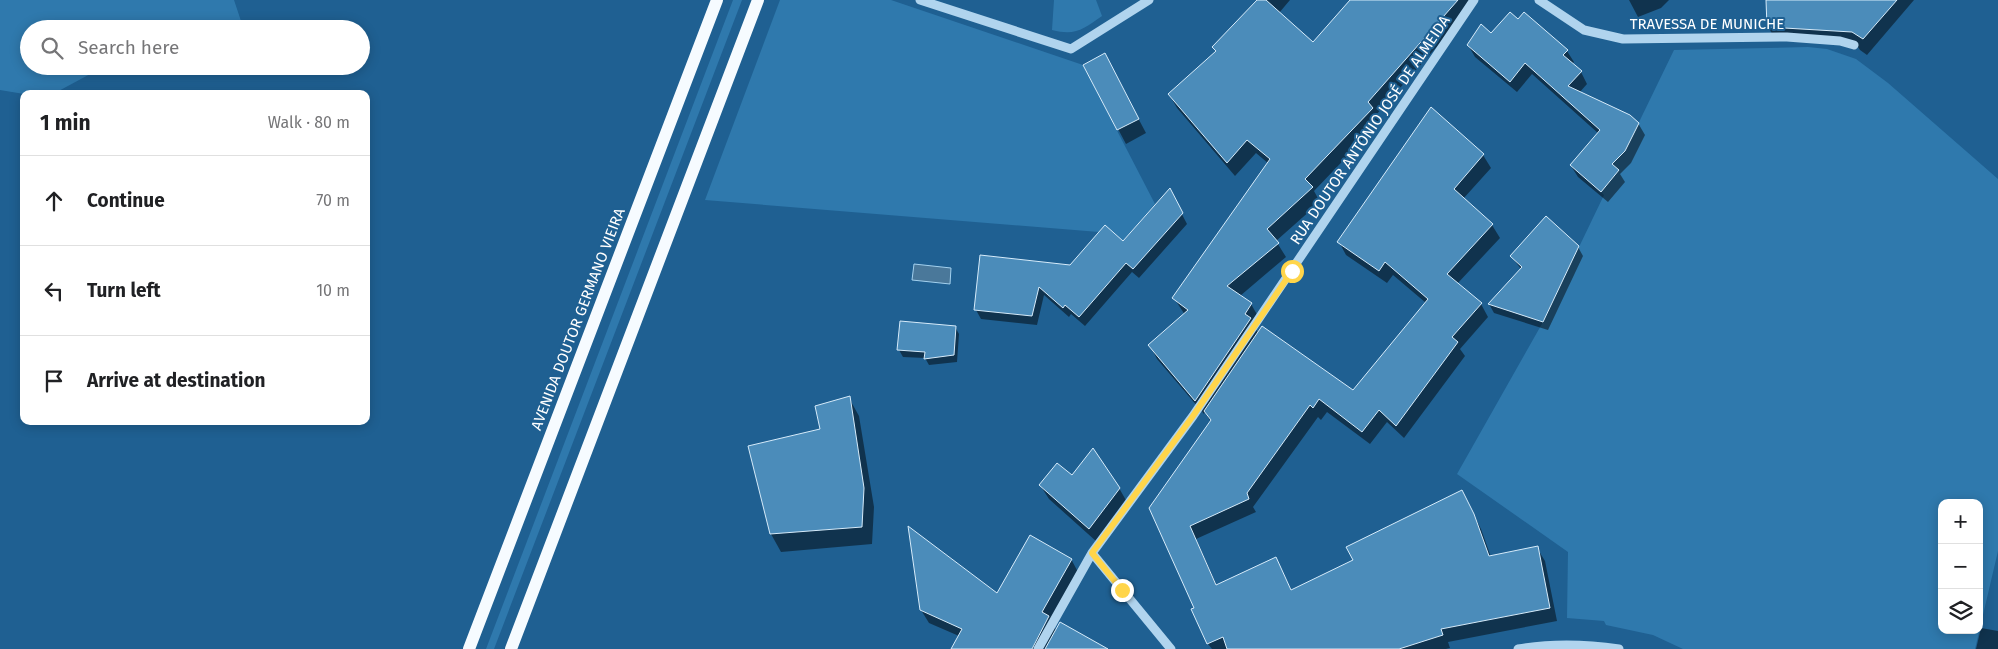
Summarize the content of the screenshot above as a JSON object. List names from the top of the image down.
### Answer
{
  "streets": {
    "main road": ["AVENIDA DOUTOR GERMANO VIEIRA"],
    "street": ["TRAVESSA DE MUNICHE", "RUA DOUTOR ANTÓNIO JOSÉ DE ALMEIDA"]
  },
  "page": {
    "search": "Search here",
    "heading": ["1 min", "Walk · 80 m"],
    "list": [
      ["Continue", "70 m"],
      ["Turn left", "10 m"],
      "Arrive at destination"
    ],
    "map_buttons": ["+", "−"]
  }
}
